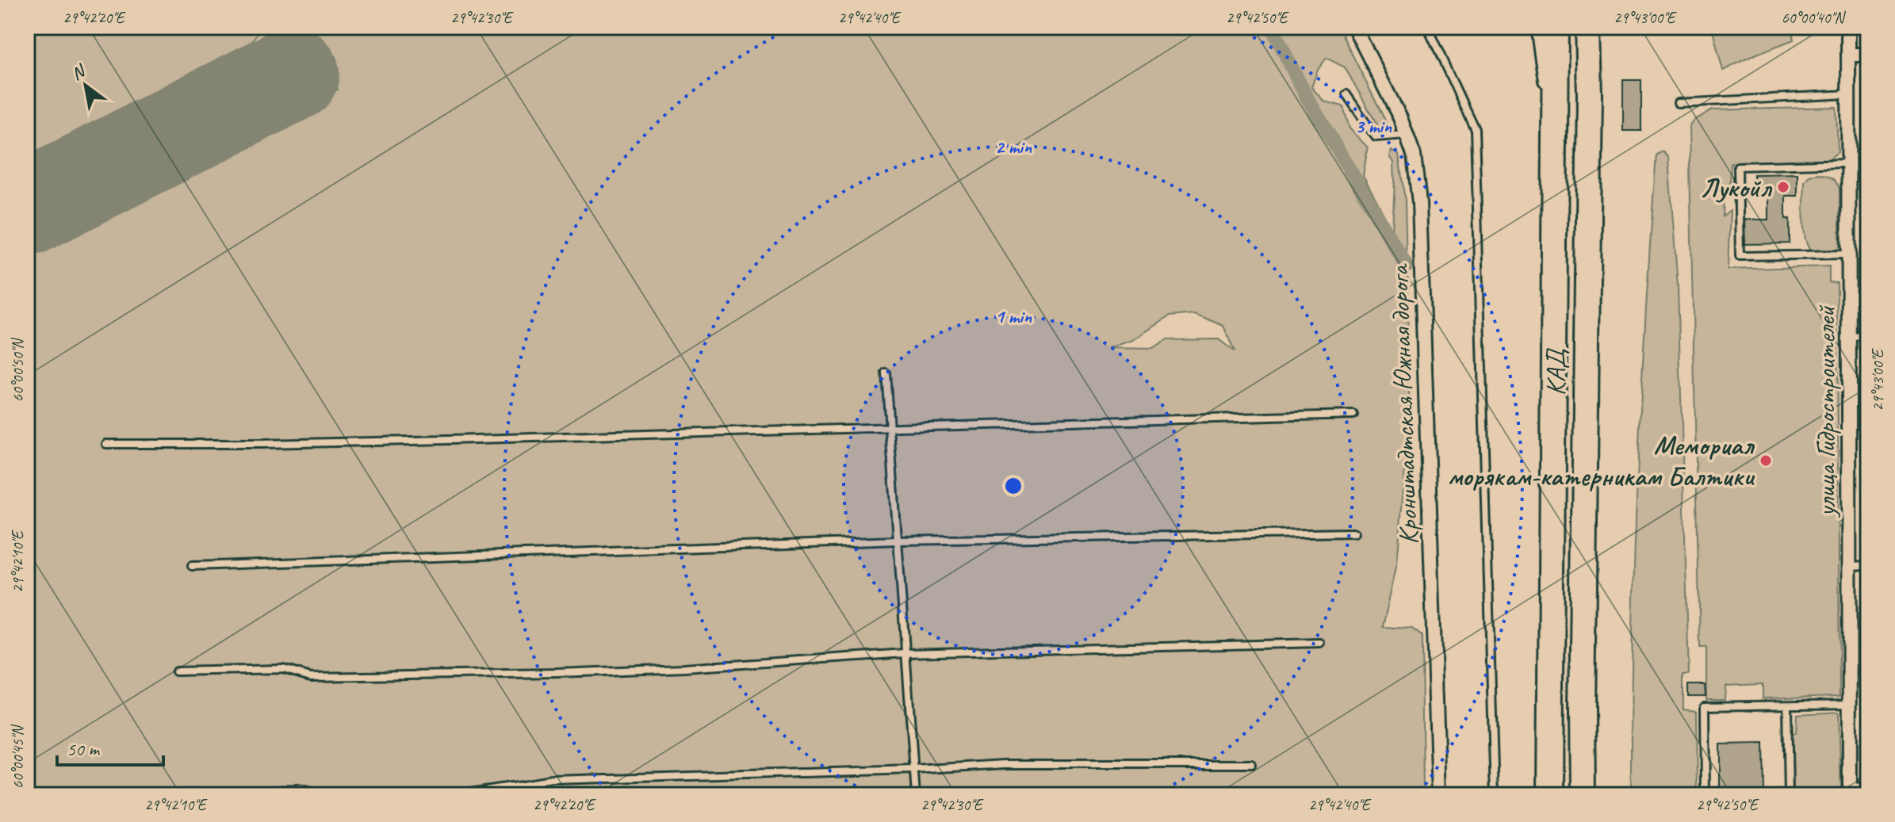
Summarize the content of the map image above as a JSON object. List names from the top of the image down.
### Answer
{
  "streets": {
    "highway": ["КАД"],
    "street": ["Кронштадтская Южная дорога", "улица Гидростроителей"]
  },
  "places": ["Лукойл", "Мемориал морякам-катерникам Балтики"],
  "scale_bar": "50 m",
  "north": "top left",
  "coordinates": [
    "29°42'20\"E",
    "29°42'30\"E",
    "29°42'40\"E",
    "29°42'50\"E",
    "29°43'00\"E",
    "60°00'40\"N",
    "60°00'50\"N",
    "29°42'10\"E",
    "60°00'45\"N"
  ],
  "rings": ["3 min", "2 min", "1 min"]
}
